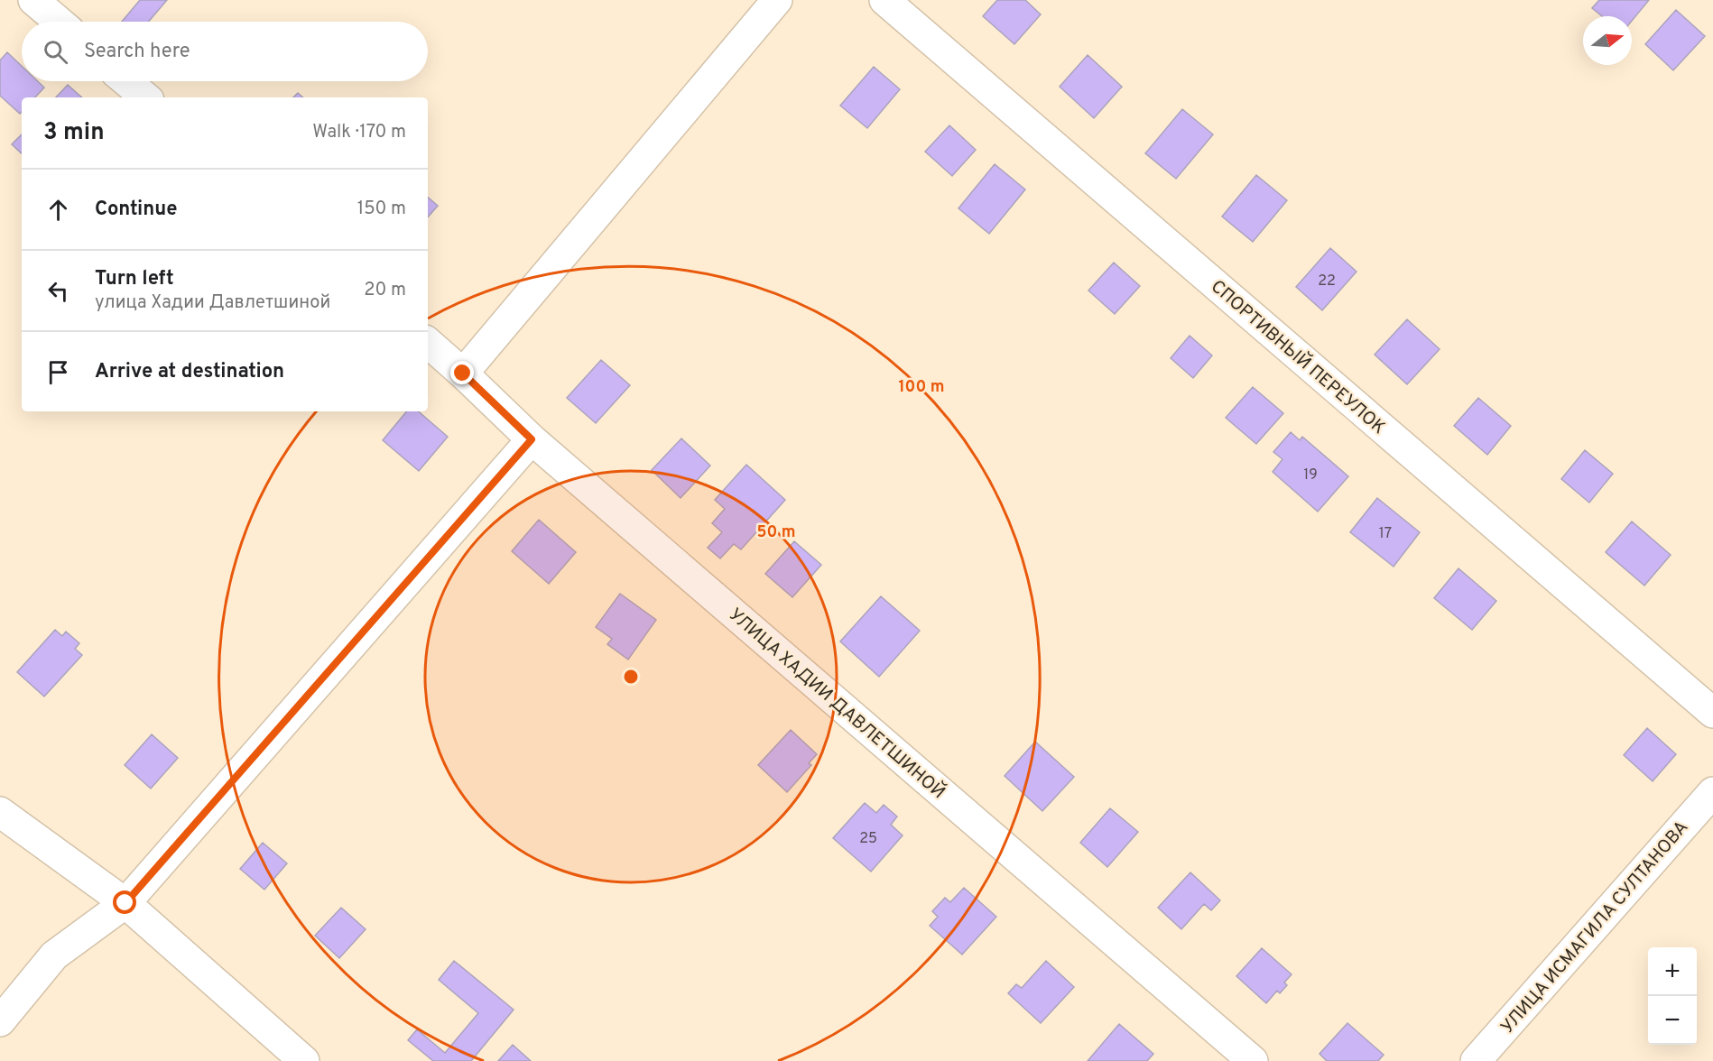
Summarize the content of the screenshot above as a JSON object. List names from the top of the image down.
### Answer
{
  "streets": {
    "street": ["СПОРТИВНЫЙ ПЕРЕУЛОК", "УЛИЦА ХАДИИ ДАВЛЕТШИНОЙ", "УЛИЦА ИСМАГИЛА СУЛТАНОВА"]
  },
  "house_numbers": [
    "22",
    "19",
    "17",
    "25"
  ],
  "north": "right",
  "page": {
    "search": "Search here",
    "heading": ["3 min", "Walk · 170 m"],
    "list": [
      ["Continue", "150 m"],
      ["Turn left", "улица Хадии Давлетшиной", "20 m"],
      "Arrive at destination"
    ],
    "map_buttons": ["+", "−"]
  },
  "rings": ["100 m", "50 m"]
}
